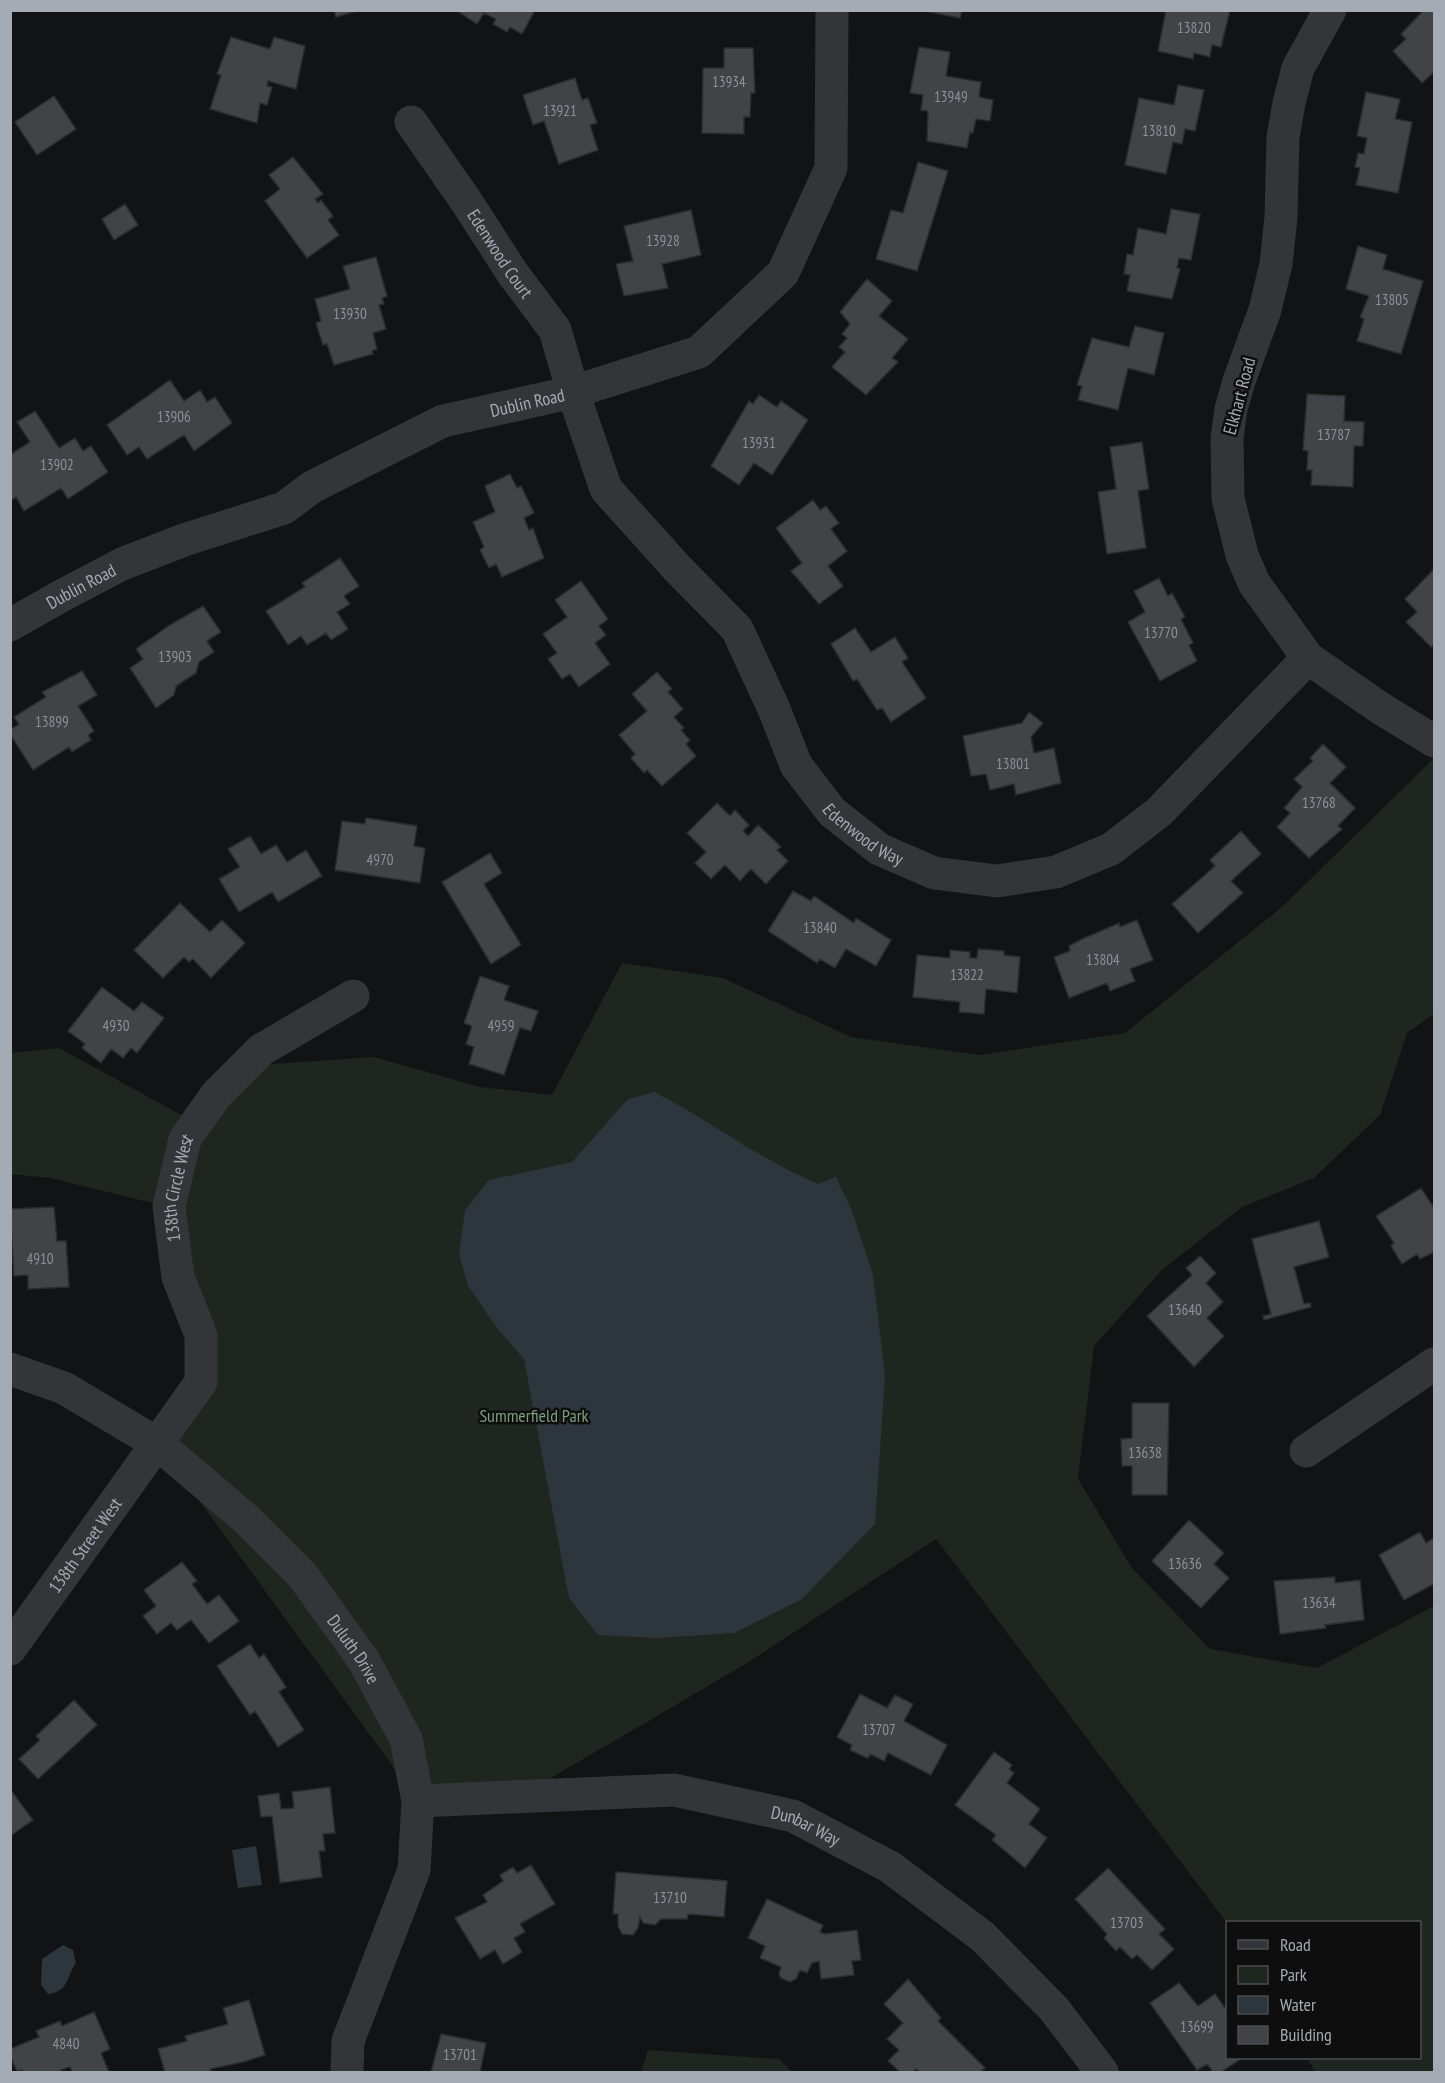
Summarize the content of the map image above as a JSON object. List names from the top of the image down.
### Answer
{
  "streets": {
    "street": [
      "Edenwood Court",
      "Elkhart Road",
      "Dublin Road",
      "Edenwood Way",
      "138th Circle West",
      "138th Street West",
      "Duluth Drive",
      "Dunbar Way"
    ]
  },
  "crossings": [
    ["Edenwood Court", "Dublin Road"],
    ["Edenwood Court", "Edenwood Way"],
    ["Elkhart Road", "Edenwood Way"],
    ["Dublin Road", "Edenwood Way"],
    ["138th Circle West", "138th Street West"],
    ["138th Circle West", "Duluth Drive"],
    ["138th Street West", "Duluth Drive"],
    ["Duluth Drive", "Dunbar Way"]
  ],
  "parks": ["Summerfield Park"],
  "house_numbers": [
    "13820",
    "13934",
    "13949",
    "13921",
    "13810",
    "13928",
    "13805",
    "13930",
    "13906",
    "13787",
    "13931",
    "13902",
    "13770",
    "13903",
    "13899",
    "13801",
    "13768",
    "4970",
    "13840",
    "13804",
    "13822",
    "4930",
    "4959",
    "4910",
    "13640",
    "13638",
    "13636",
    "13634",
    "13707",
    "13710",
    "13703",
    "13699",
    "4840",
    "13701"
  ],
  "legend": [
    "Road",
    "Park",
    "Water",
    "Building"
  ]
}
